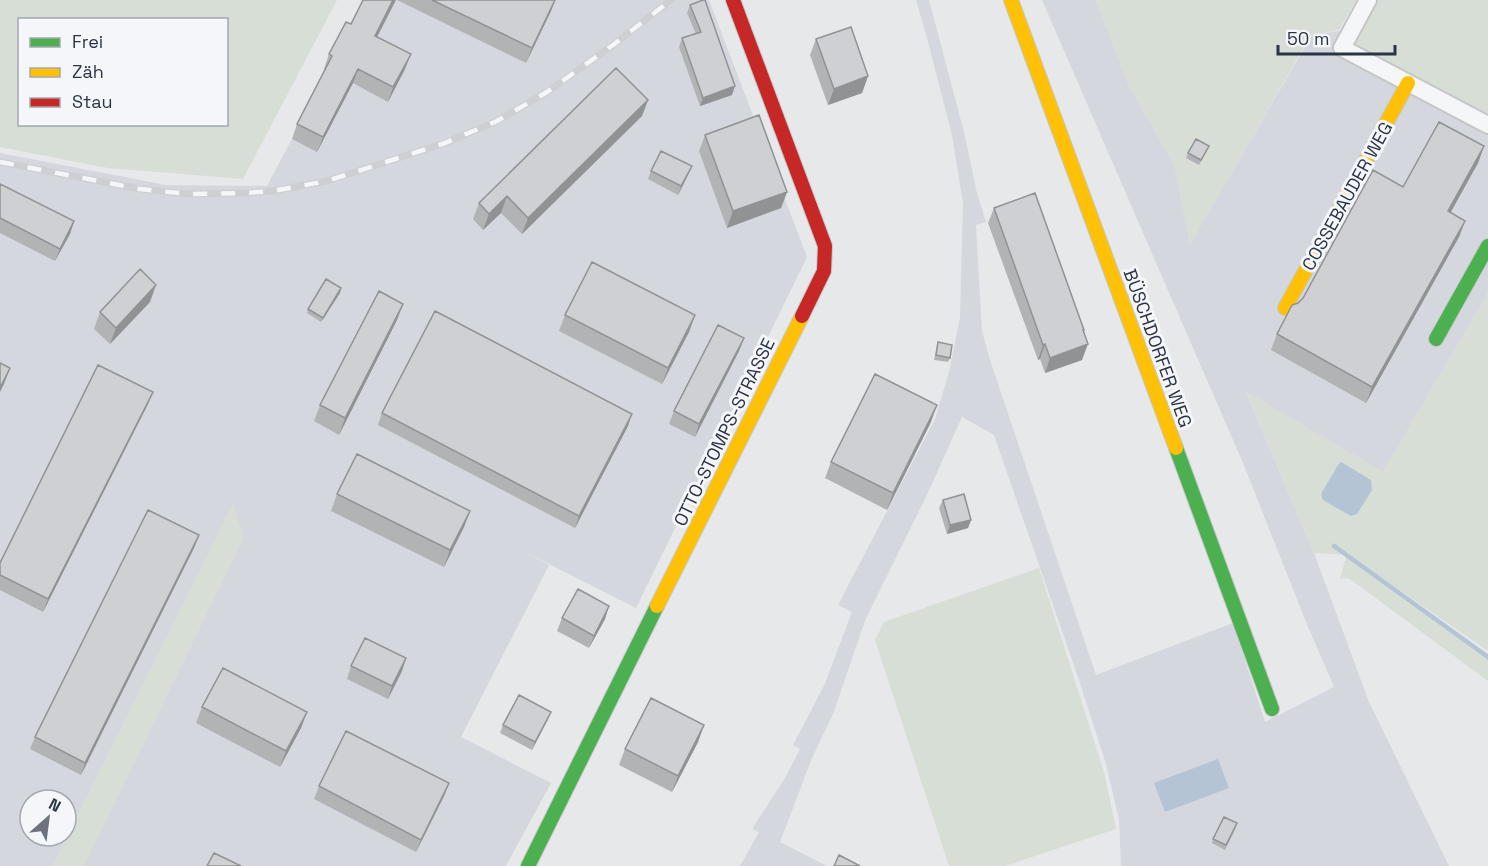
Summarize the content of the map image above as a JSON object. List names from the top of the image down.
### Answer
{
  "streets": {
    "street": ["COSSEBAUDER WEG", "BÜSCHDORFER WEG", "OTTO-STOMPS-STRASSE"]
  },
  "legend": ["Frei", "Zäh", "Stau"],
  "scale_bar": "50 m",
  "north": "top right"
}
